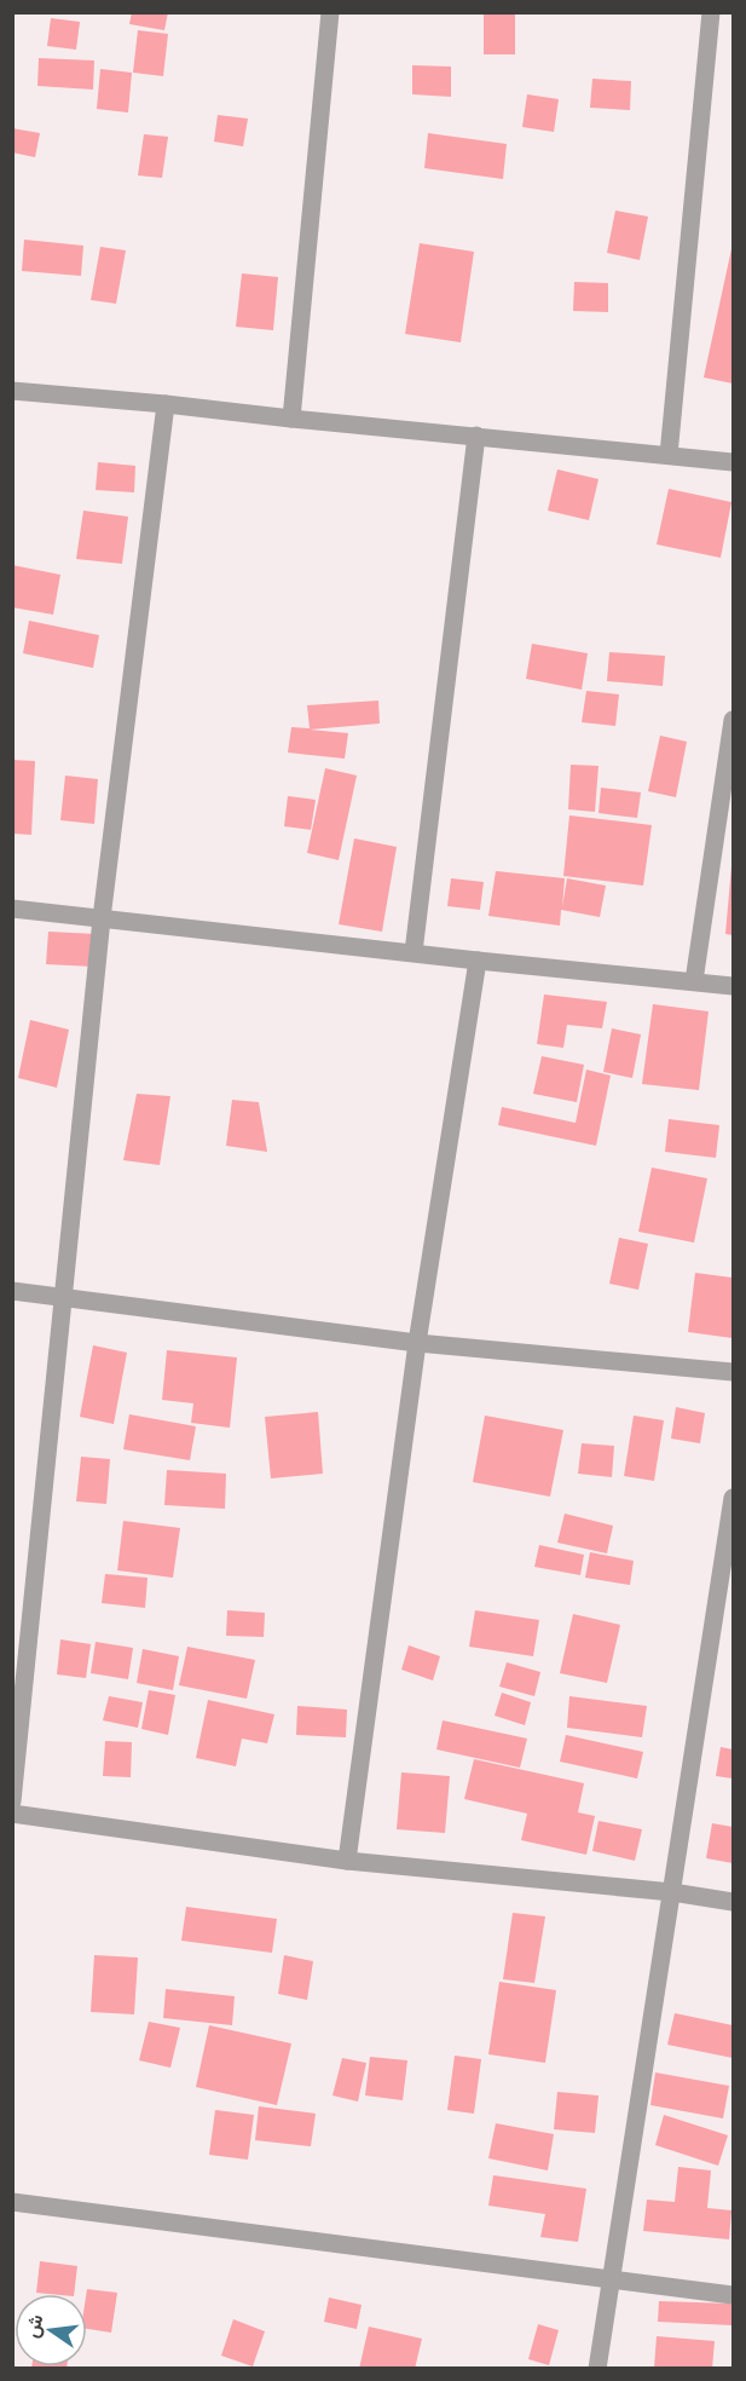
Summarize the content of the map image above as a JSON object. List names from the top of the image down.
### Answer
{
  "north": "left"
}
